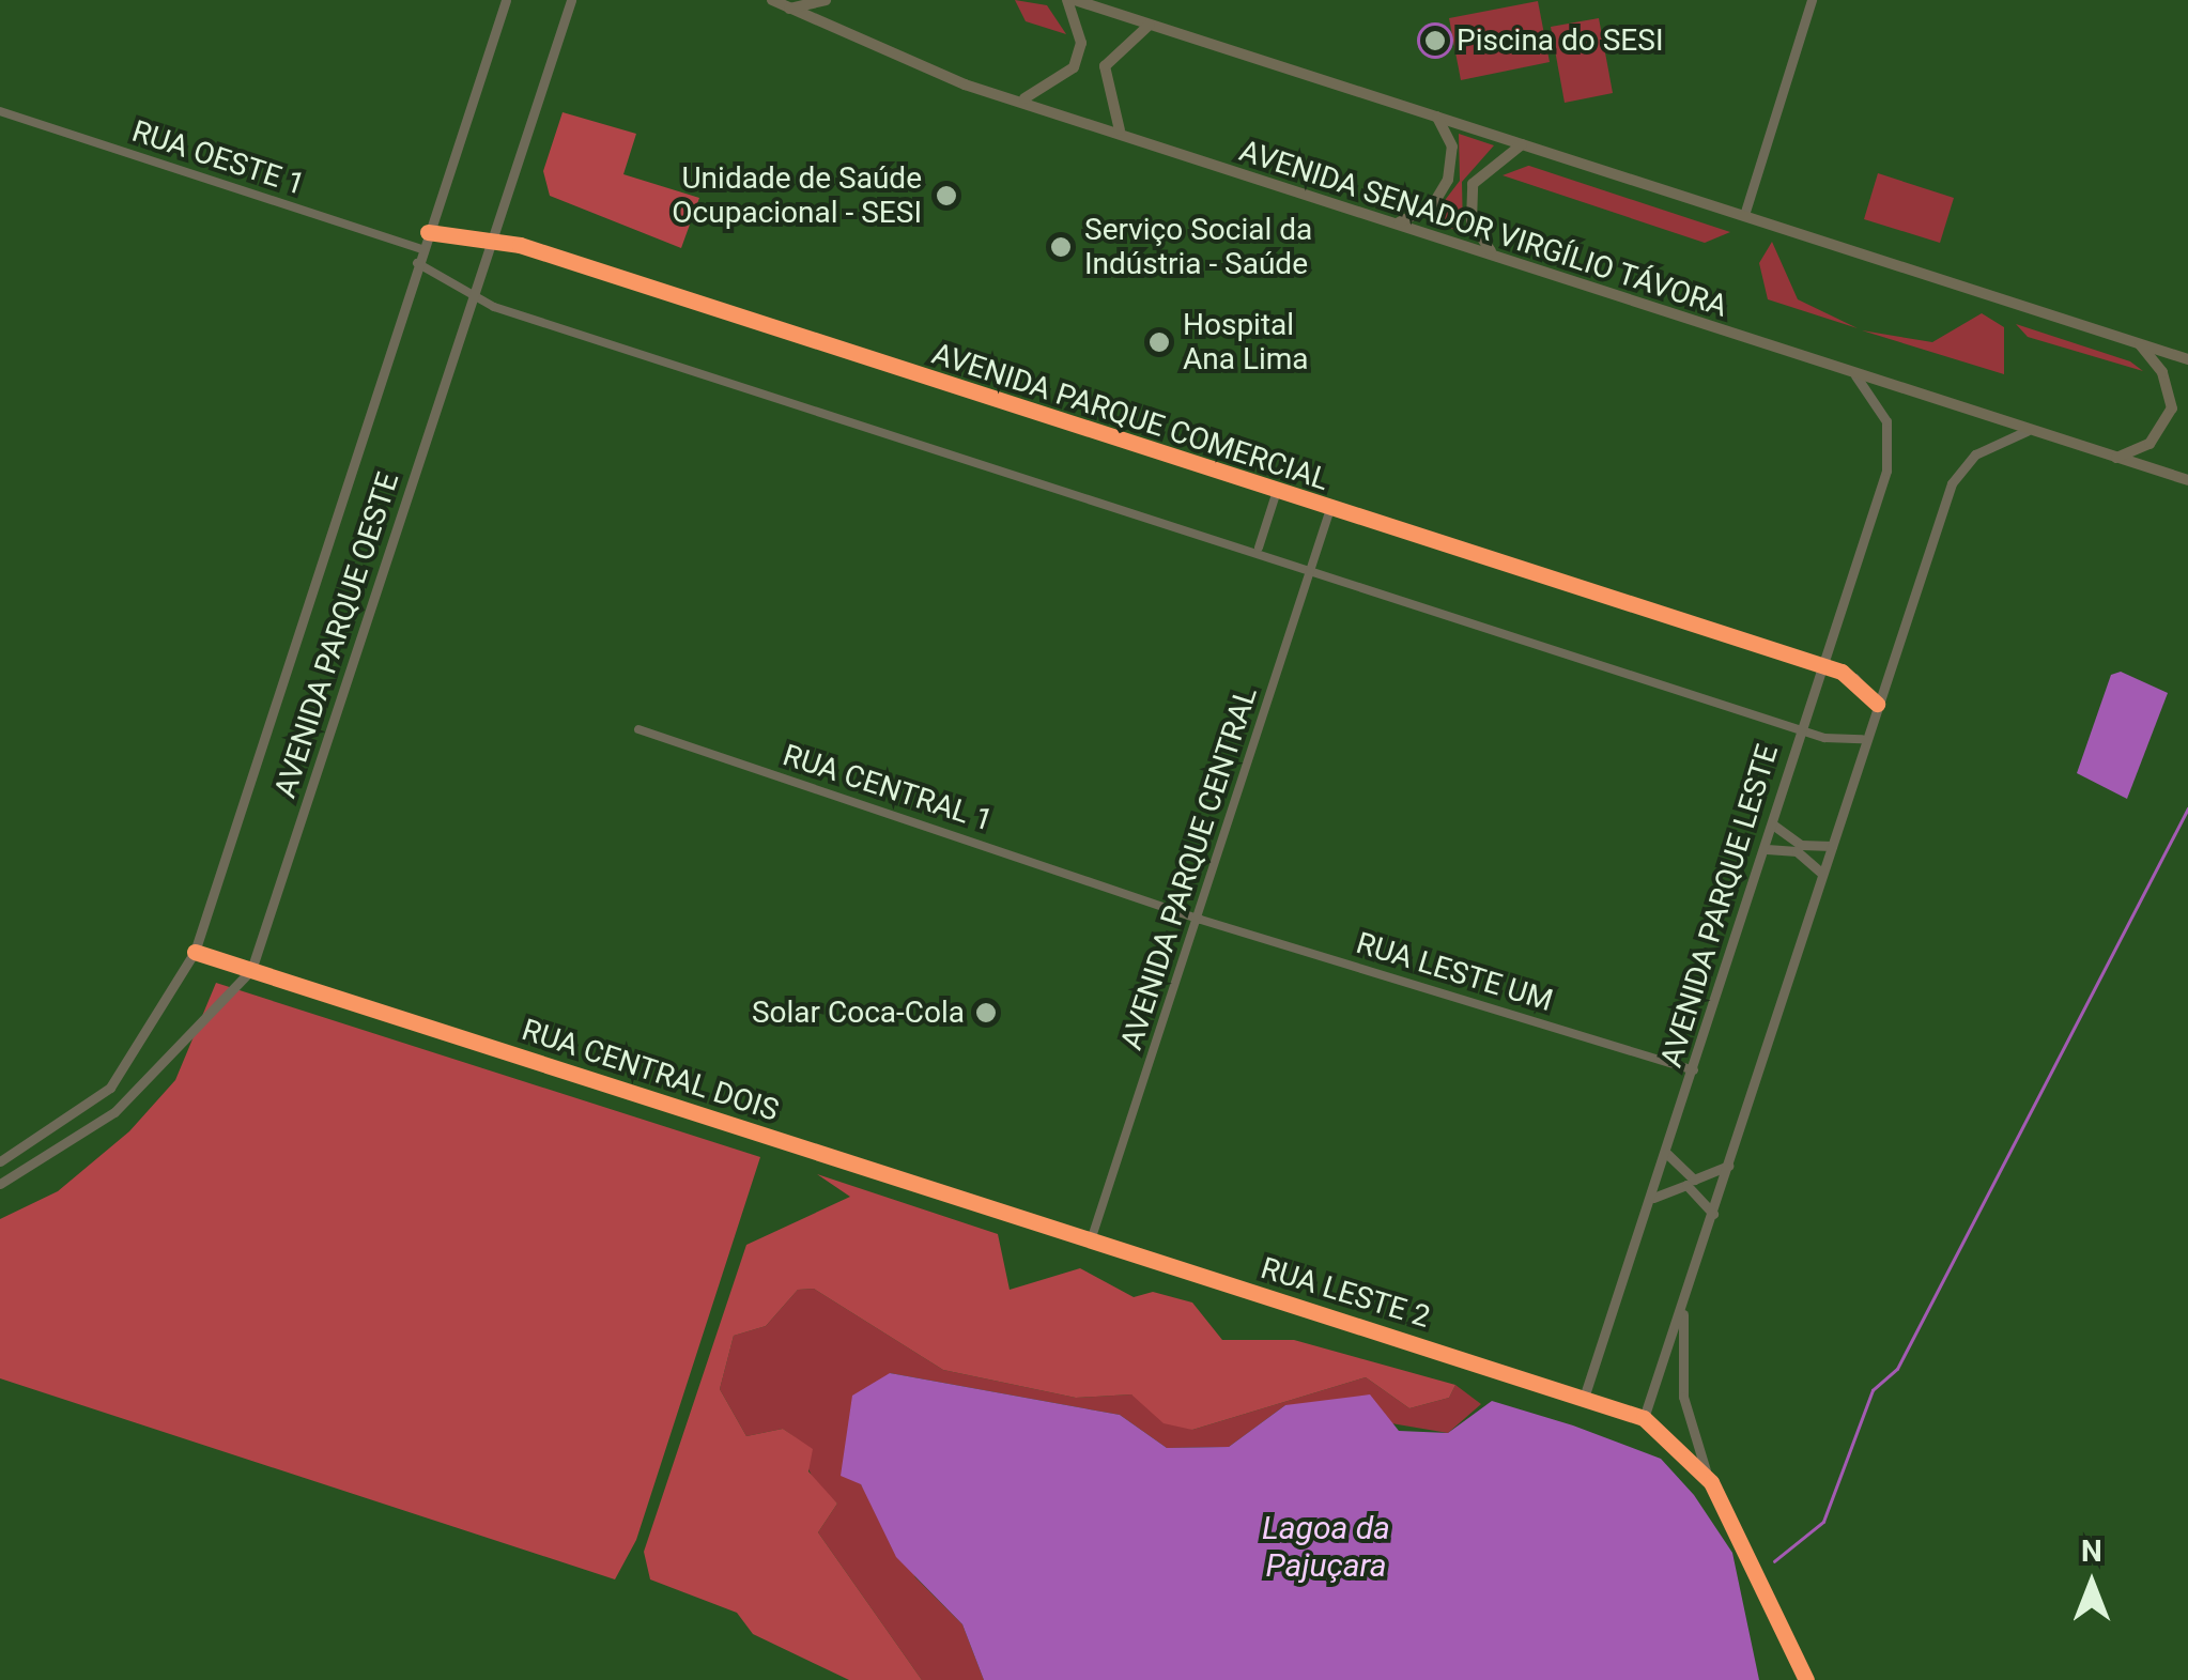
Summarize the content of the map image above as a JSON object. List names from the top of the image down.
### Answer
{
  "streets": {
    "main road": ["AVENIDA SENADOR VIRGÍLIO TÁVORA"],
    "street": [
      "RUA OESTE 1",
      "AVENIDA PARQUE COMERCIAL",
      "AVENIDA PARQUE OESTE",
      "RUA CENTRAL 1",
      "AVENIDA PARQUE CENTRAL",
      "AVENIDA PARQUE LESTE",
      "RUA LESTE UM",
      "RUA CENTRAL DOIS",
      "RUA LESTE 2"
    ]
  },
  "crossings": [
    ["RUA OESTE 1", "AVENIDA PARQUE OESTE"],
    ["AVENIDA SENADOR VIRGÍLIO TÁVORA", "AVENIDA PARQUE LESTE"],
    ["AVENIDA PARQUE COMERCIAL", "AVENIDA PARQUE OESTE"],
    ["AVENIDA PARQUE COMERCIAL", "AVENIDA PARQUE CENTRAL"],
    ["AVENIDA PARQUE COMERCIAL", "AVENIDA PARQUE LESTE"],
    ["AVENIDA PARQUE OESTE", "RUA CENTRAL DOIS"],
    ["RUA CENTRAL 1", "AVENIDA PARQUE CENTRAL"],
    ["RUA CENTRAL 1", "RUA LESTE UM"],
    ["AVENIDA PARQUE CENTRAL", "RUA LESTE UM"],
    ["AVENIDA PARQUE CENTRAL", "RUA CENTRAL DOIS"],
    ["AVENIDA PARQUE CENTRAL", "RUA LESTE 2"],
    ["AVENIDA PARQUE LESTE", "RUA LESTE UM"],
    ["AVENIDA PARQUE LESTE", "RUA LESTE 2"],
    ["RUA CENTRAL DOIS", "RUA LESTE 2"]
  ],
  "water": ["Lagoa da Pajuçara"],
  "places": [
    "Piscina do SESI",
    "Unidade de Saúde Ocupacional - SESI",
    "Serviço Social da Indústria - Saúde",
    "Hospital Ana Lima",
    "Solar Coca-Cola"
  ],
  "north": "top"
}
